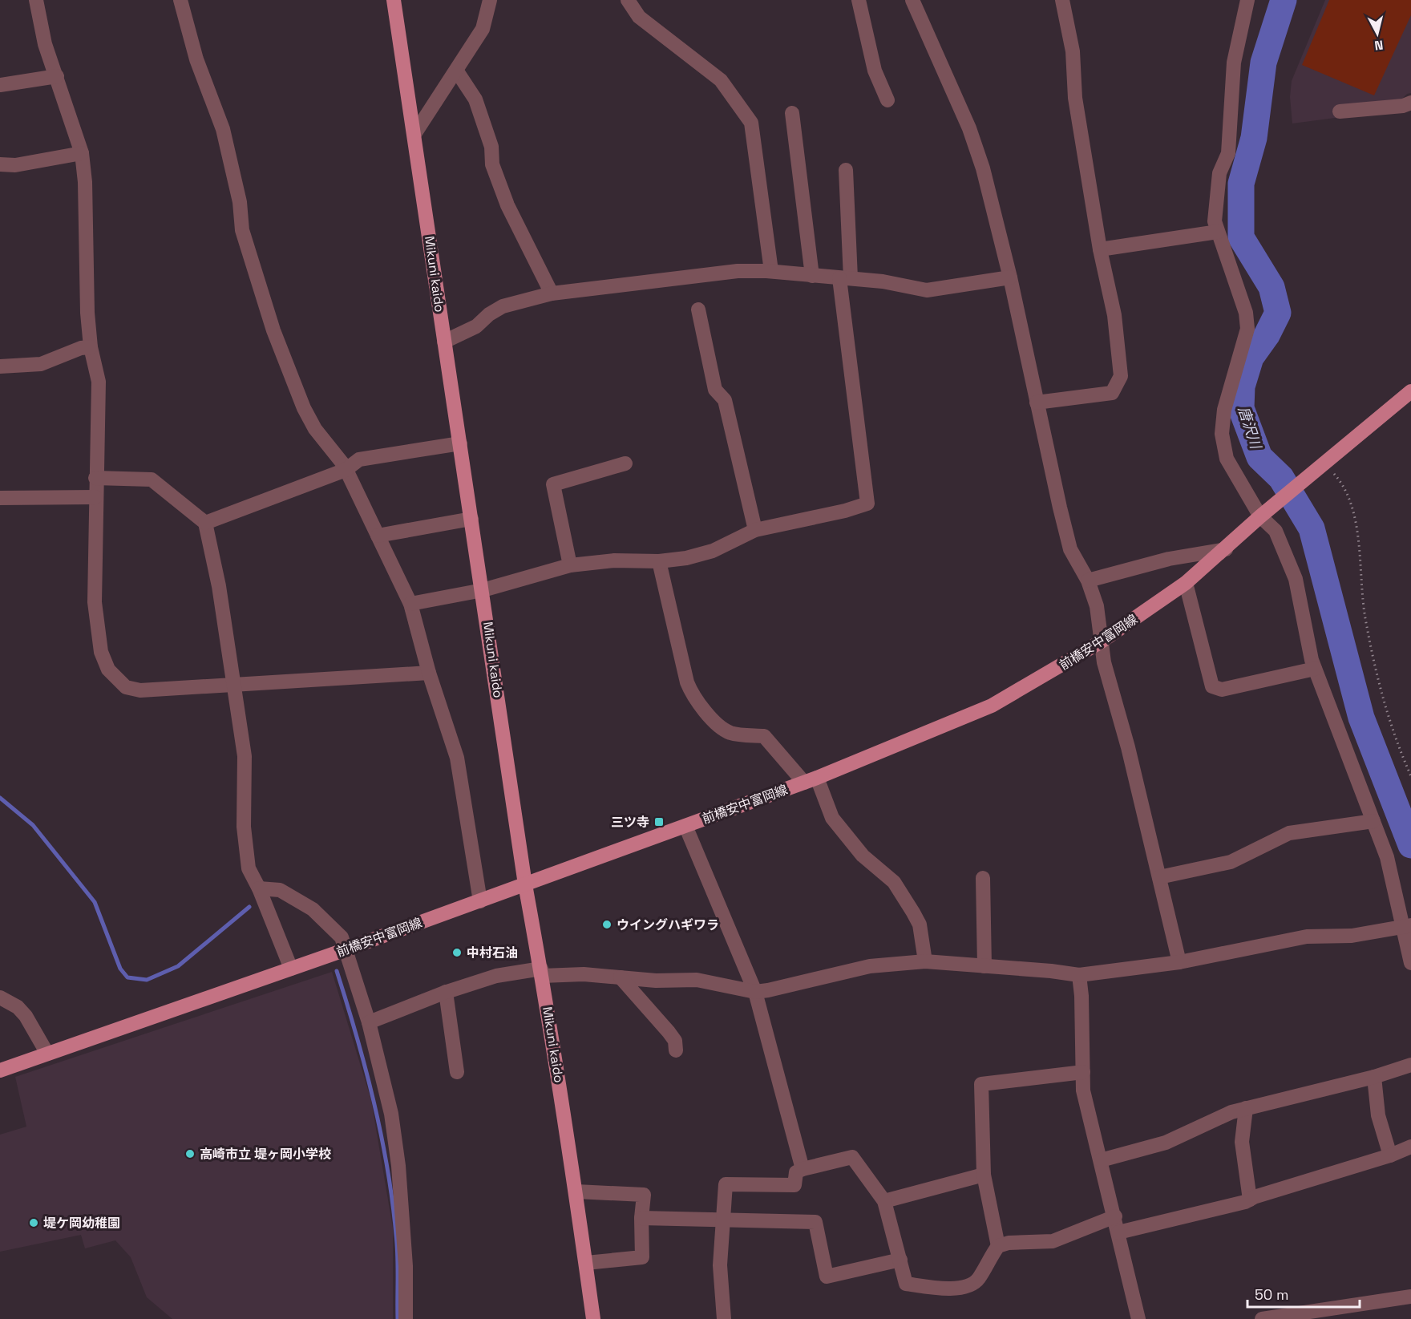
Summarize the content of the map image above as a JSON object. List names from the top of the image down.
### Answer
{
  "streets": {
    "main road": ["Mikuni kaido", "前橋安中富岡線"]
  },
  "crossings": [
    ["Mikuni kaido", "前橋安中富岡線"]
  ],
  "water": ["唐沢川"],
  "places": {
    "transit": ["三ツ寺"],
    "other": [
      "ウイングハギワラ",
      "中村石油",
      "高崎市立 堤ヶ岡小学校",
      "堤ケ岡幼稚園"
    ]
  },
  "scale_bar": "50 m",
  "north": "bottom"
}
